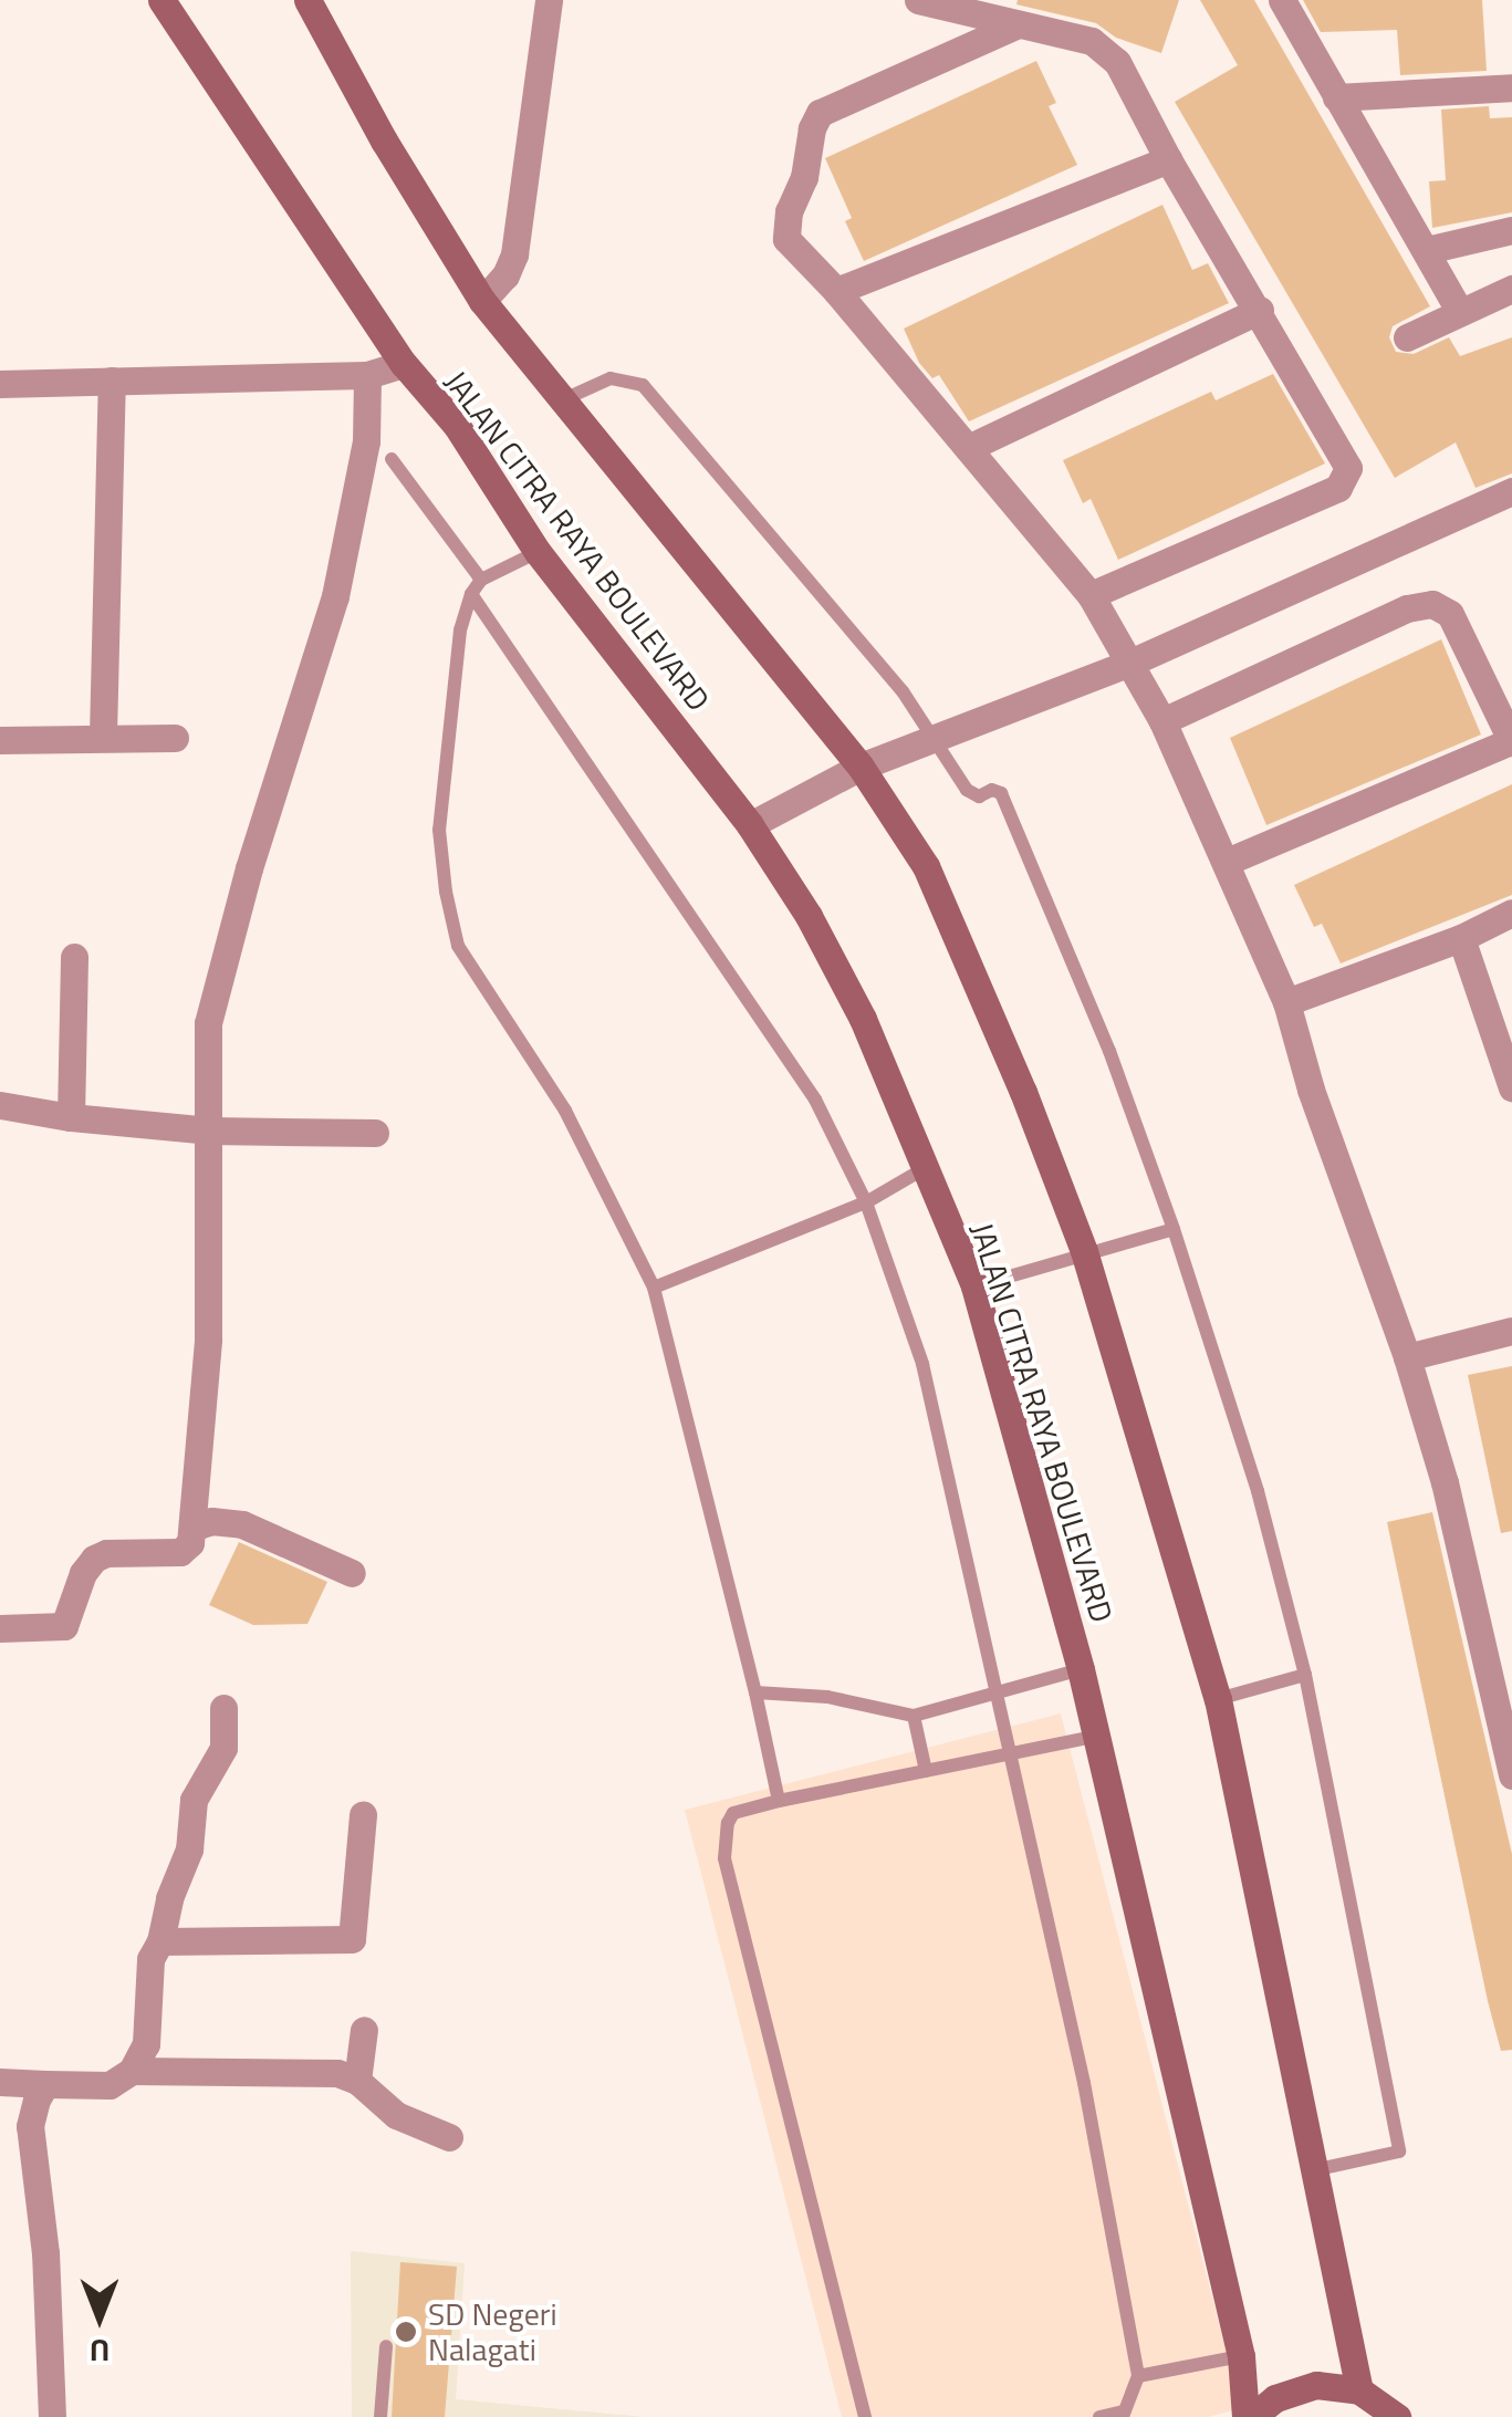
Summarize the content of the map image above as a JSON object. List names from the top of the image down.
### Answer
{
  "streets": {
    "main road": ["JALAN CITRA RAYA BOULEVARD"]
  },
  "places": ["SD Negeri Nalagati"],
  "north": "bottom"
}
